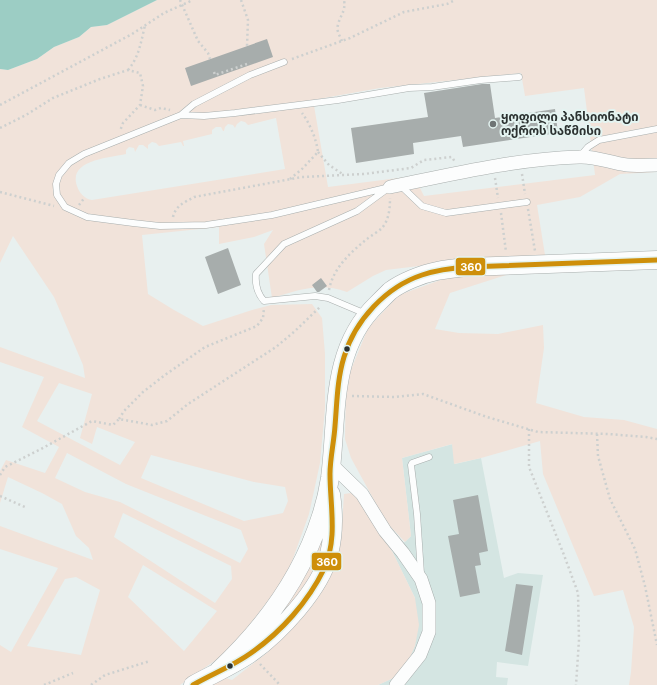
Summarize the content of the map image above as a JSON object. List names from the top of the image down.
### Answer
{
  "places": ["ყოფილი პანსიონატი ოქროს საწმისი"],
  "lines": ["transit line 360"]
}
